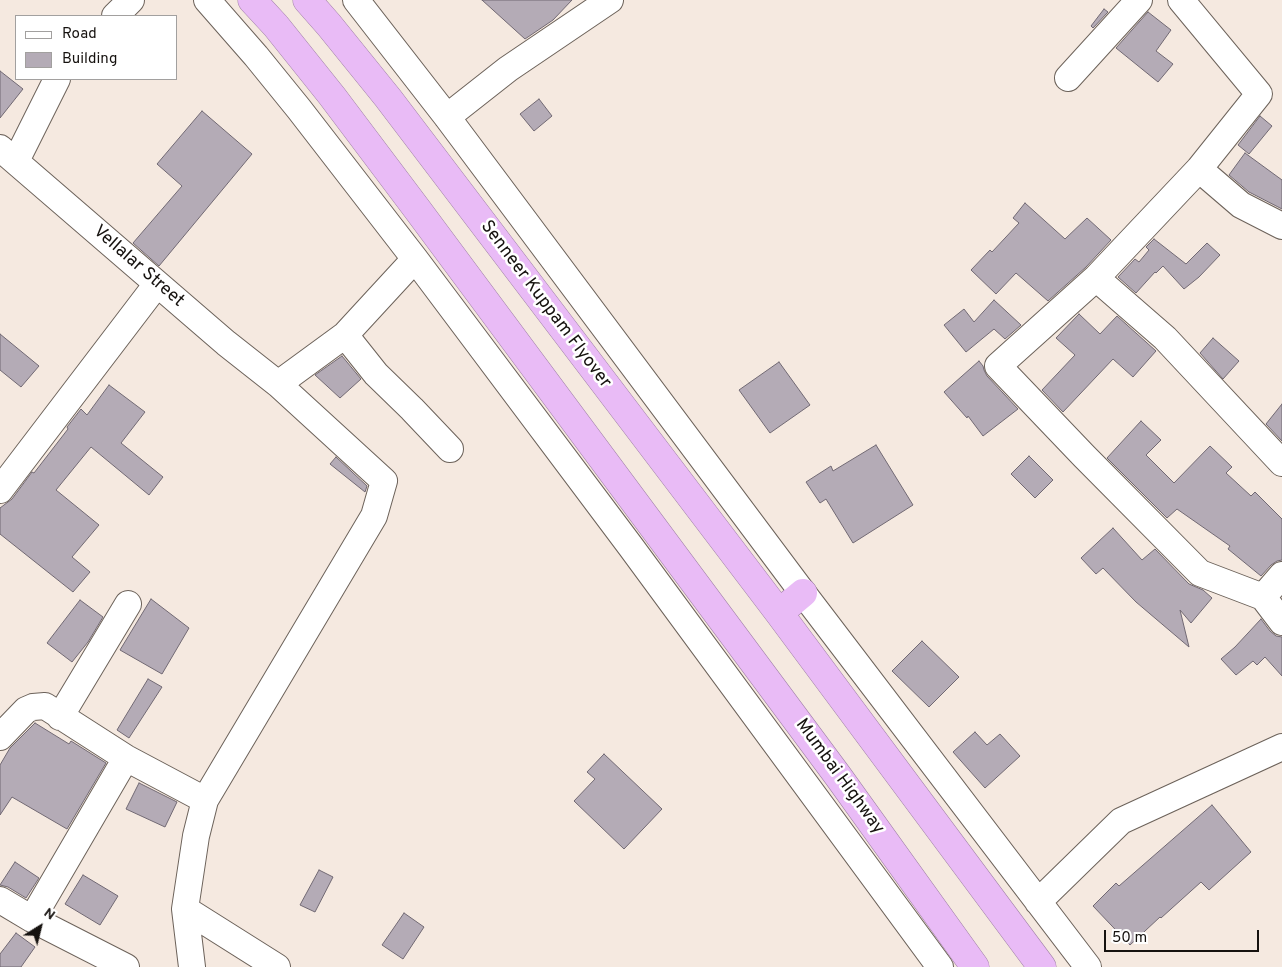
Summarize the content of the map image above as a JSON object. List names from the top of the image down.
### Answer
{
  "streets": {
    "highway": ["Senneer Kuppam Flyover", "Mumbai Highway"],
    "street": ["Vellalar Street"]
  },
  "legend": ["Road", "Building"],
  "scale_bar": "50 m",
  "north": "top right"
}
